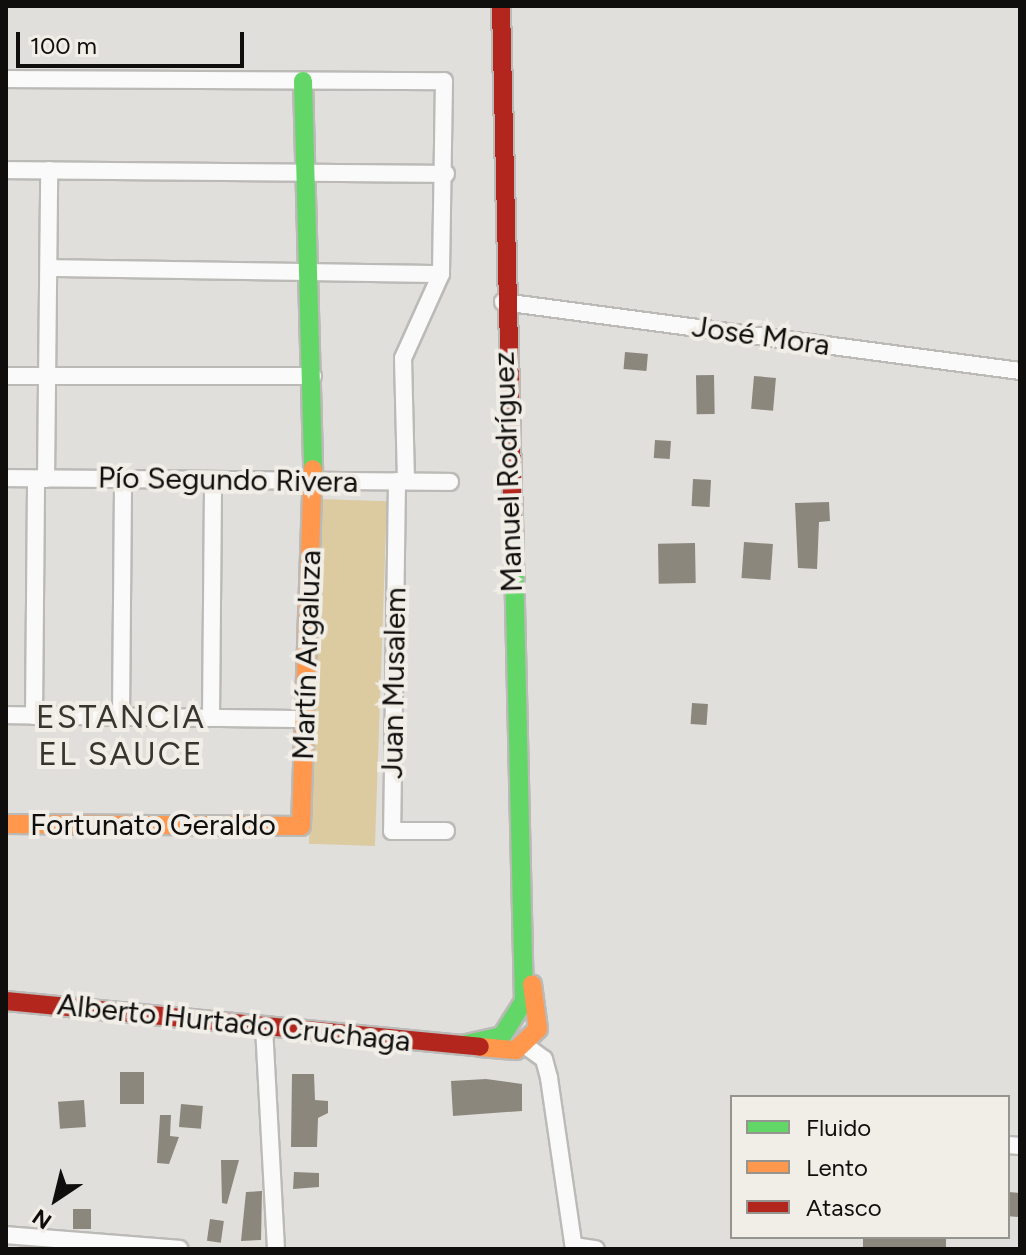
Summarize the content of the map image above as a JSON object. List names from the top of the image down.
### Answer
{
  "streets": {
    "street": [
      "José Mora",
      "Manuel Rodríguez",
      "Pío Segundo Rivera",
      "Martín Argaluza",
      "Juan Musalem",
      "Fortunato Geraldo",
      "Alberto Hurtado Cruchaga"
    ]
  },
  "crossings": [
    ["José Mora", "Manuel Rodríguez"],
    ["Manuel Rodríguez", "Alberto Hurtado Cruchaga"],
    ["Pío Segundo Rivera", "Martín Argaluza"],
    ["Pío Segundo Rivera", "Juan Musalem"],
    ["Martín Argaluza", "Fortunato Geraldo"]
  ],
  "districts": ["ESTANCIA EL SAUCE"],
  "legend": ["Fluido", "Lento", "Atasco"],
  "scale_bar": "100 m",
  "north": "bottom left"
}
